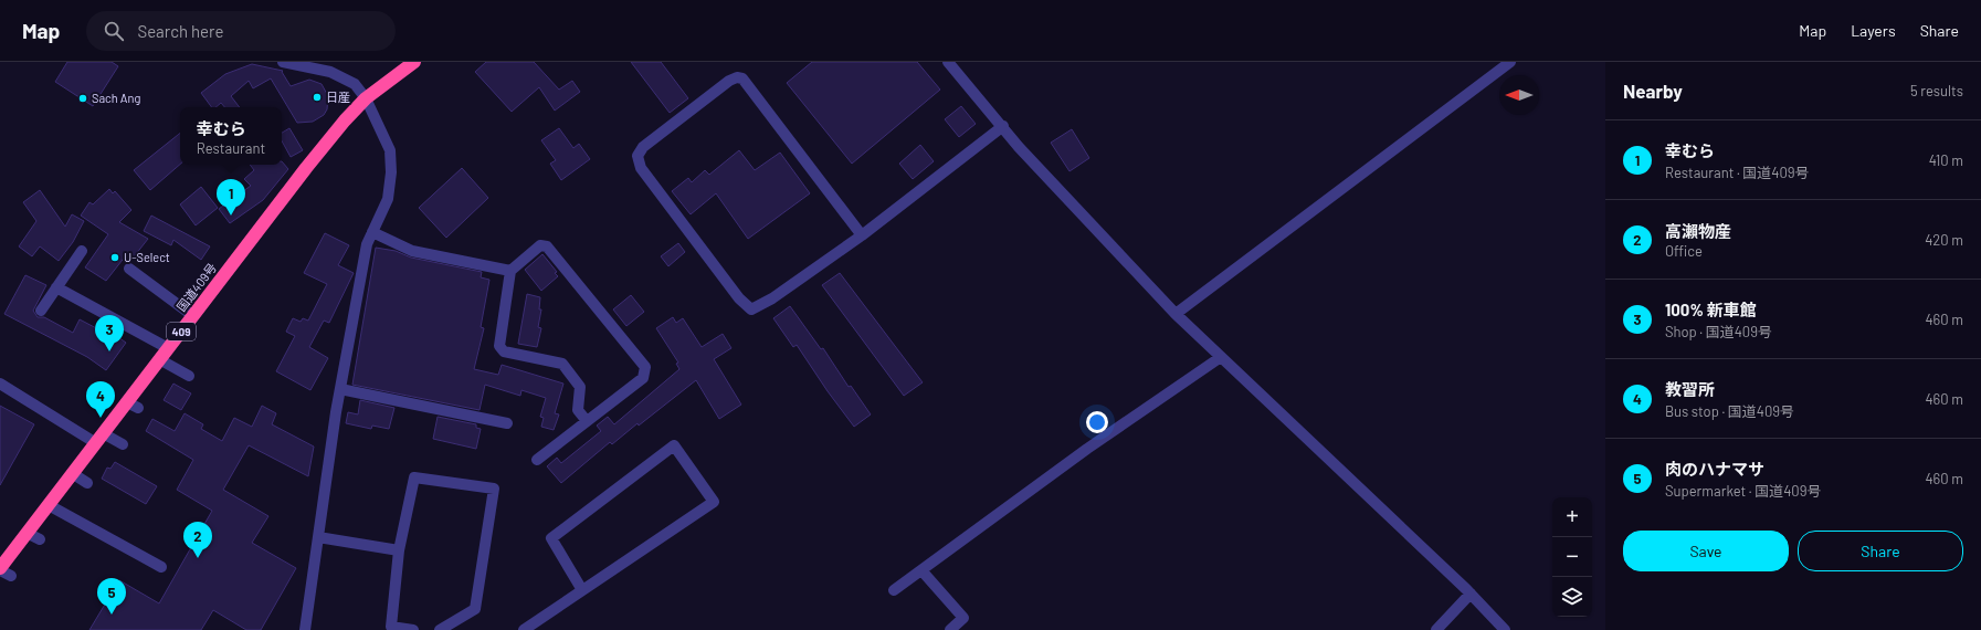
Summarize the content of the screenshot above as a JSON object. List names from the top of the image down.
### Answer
{
  "streets": {
    "highway": ["国道409号", "409"]
  },
  "places": ["日産", "Sach Ang", "U-Select"],
  "north": "left",
  "page": {
    "header": "Map",
    "search": "Search here",
    "nav": ["Map", "Layers", "Share"],
    "heading": ["Nearby", "5 results"],
    "popup": ["幸むら", "Restaurant"],
    "list": [
      {
        "mark": "1",
        "name": "幸むら",
        "note": "Restaurant · 国道409号",
        "value": "410 m"
      },
      {
        "mark": "2",
        "name": "高瀨物産",
        "note": "Office",
        "value": "420 m"
      },
      {
        "mark": "3",
        "name": "100% 新車館",
        "note": "Shop · 国道409号",
        "value": "460 m"
      },
      {
        "mark": "4",
        "name": "教習所",
        "note": "Bus stop · 国道409号",
        "value": "460 m"
      },
      {
        "mark": "5",
        "name": "肉のハナマサ",
        "note": "Supermarket · 国道409号",
        "value": "460 m"
      }
    ],
    "pins": [
      "1",
      "3",
      "4",
      "2",
      "5"
    ],
    "map_buttons": ["+", "−"],
    "buttons": ["Save", "Share"]
  }
}
